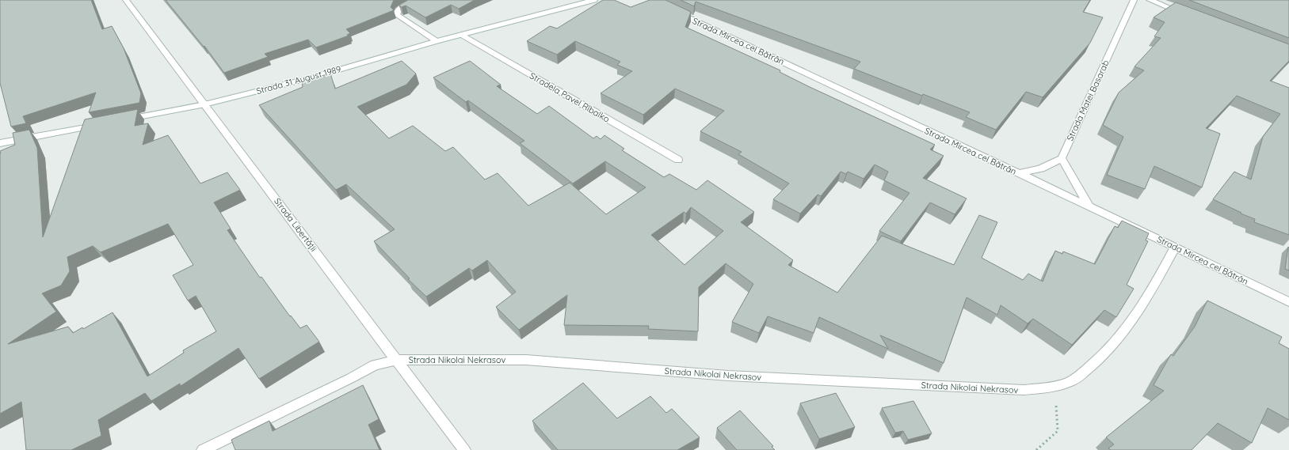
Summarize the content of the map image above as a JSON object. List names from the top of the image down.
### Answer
{
  "streets": {
    "street": [
      "Strada Mircea cel Bătrân",
      "Strada 31 August 1989",
      "Stradela Pavel Rîbalko",
      "Strada Matei Basarab",
      "Strada Libertății",
      "Strada Nikolai Nekrasov"
    ]
  },
  "crossings": [
    ["Strada Mircea cel Bătrân", "Strada Nikolai Nekrasov"],
    ["Strada 31 August 1989", "Stradela Pavel Rîbalko"],
    ["Strada 31 August 1989", "Strada Libertății"],
    ["Strada Libertății", "Strada Nikolai Nekrasov"]
  ]
}
